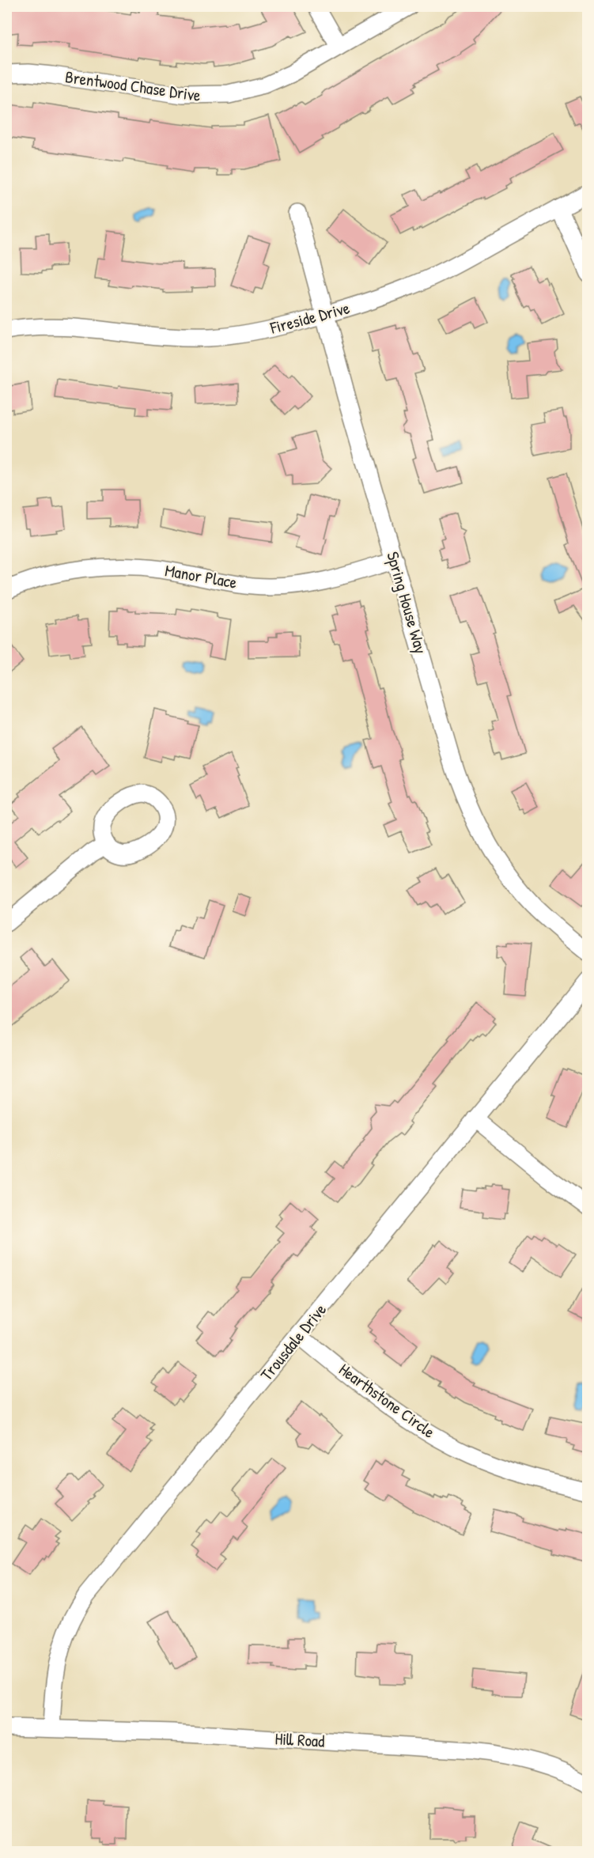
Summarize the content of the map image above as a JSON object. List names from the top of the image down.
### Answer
{
  "streets": {
    "street": [
      "Brentwood Chase Drive",
      "Fireside Drive",
      "Manor Place",
      "Spring House Way",
      "Trousdale Drive",
      "Hearthstone Circle",
      "Hill Road"
    ]
  },
  "crossings": [
    ["Fireside Drive", "Spring House Way"],
    ["Manor Place", "Spring House Way"],
    ["Trousdale Drive", "Hearthstone Circle"],
    ["Trousdale Drive", "Hill Road"]
  ]
}
